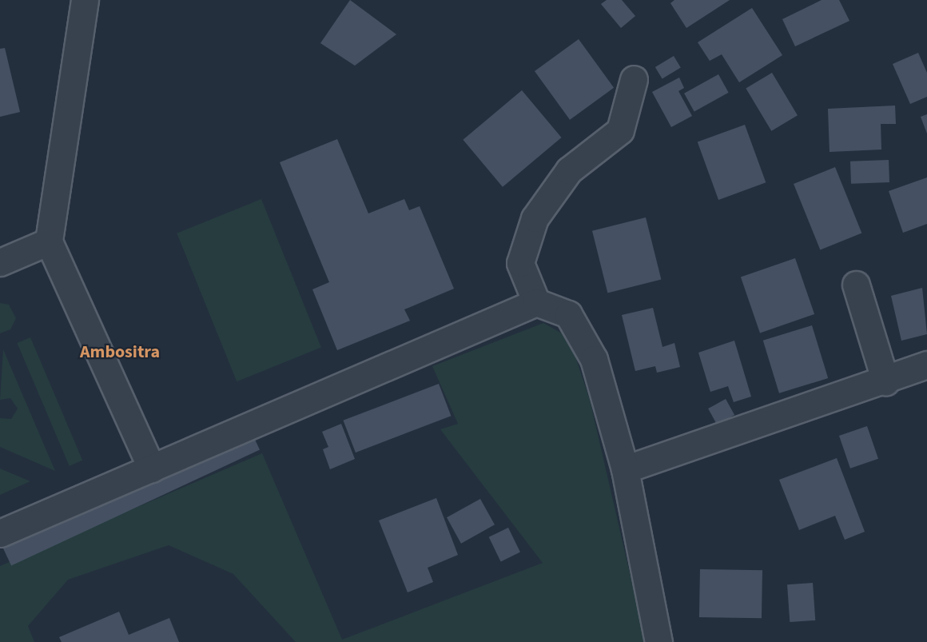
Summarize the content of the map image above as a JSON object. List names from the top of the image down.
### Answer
{
  "districts": ["Ambositra"]
}
